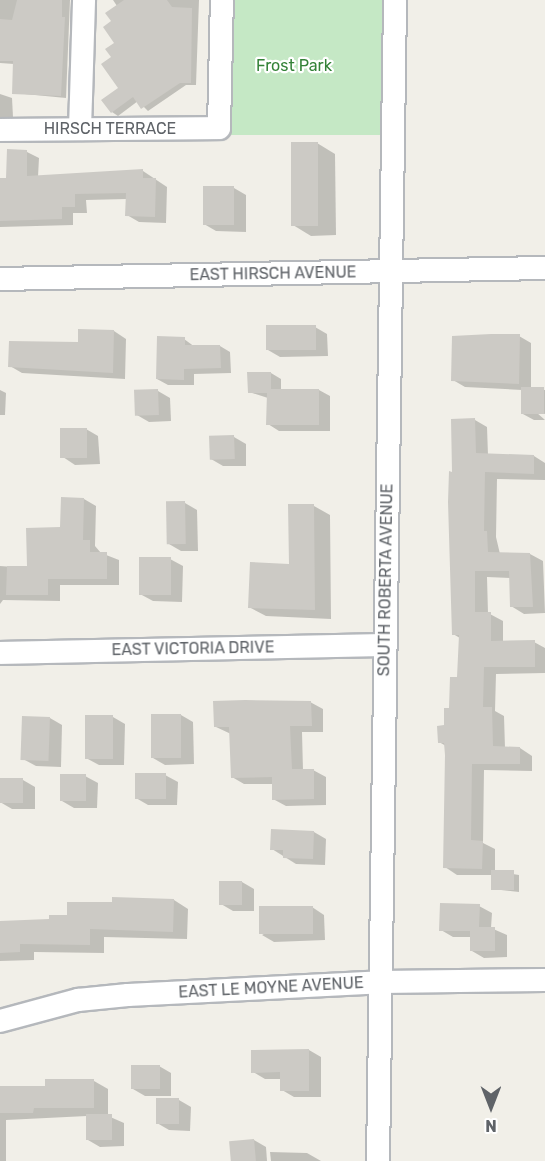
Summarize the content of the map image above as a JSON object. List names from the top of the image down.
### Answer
{
  "streets": {
    "street": [
      "HIRSCH TERRACE",
      "EAST HIRSCH AVENUE",
      "SOUTH ROBERTA AVENUE",
      "EAST VICTORIA DRIVE",
      "EAST LE MOYNE AVENUE"
    ]
  },
  "crossings": [
    ["EAST HIRSCH AVENUE", "SOUTH ROBERTA AVENUE"],
    ["SOUTH ROBERTA AVENUE", "EAST VICTORIA DRIVE"],
    ["SOUTH ROBERTA AVENUE", "EAST LE MOYNE AVENUE"]
  ],
  "parks": ["Frost Park"],
  "north": "bottom"
}
